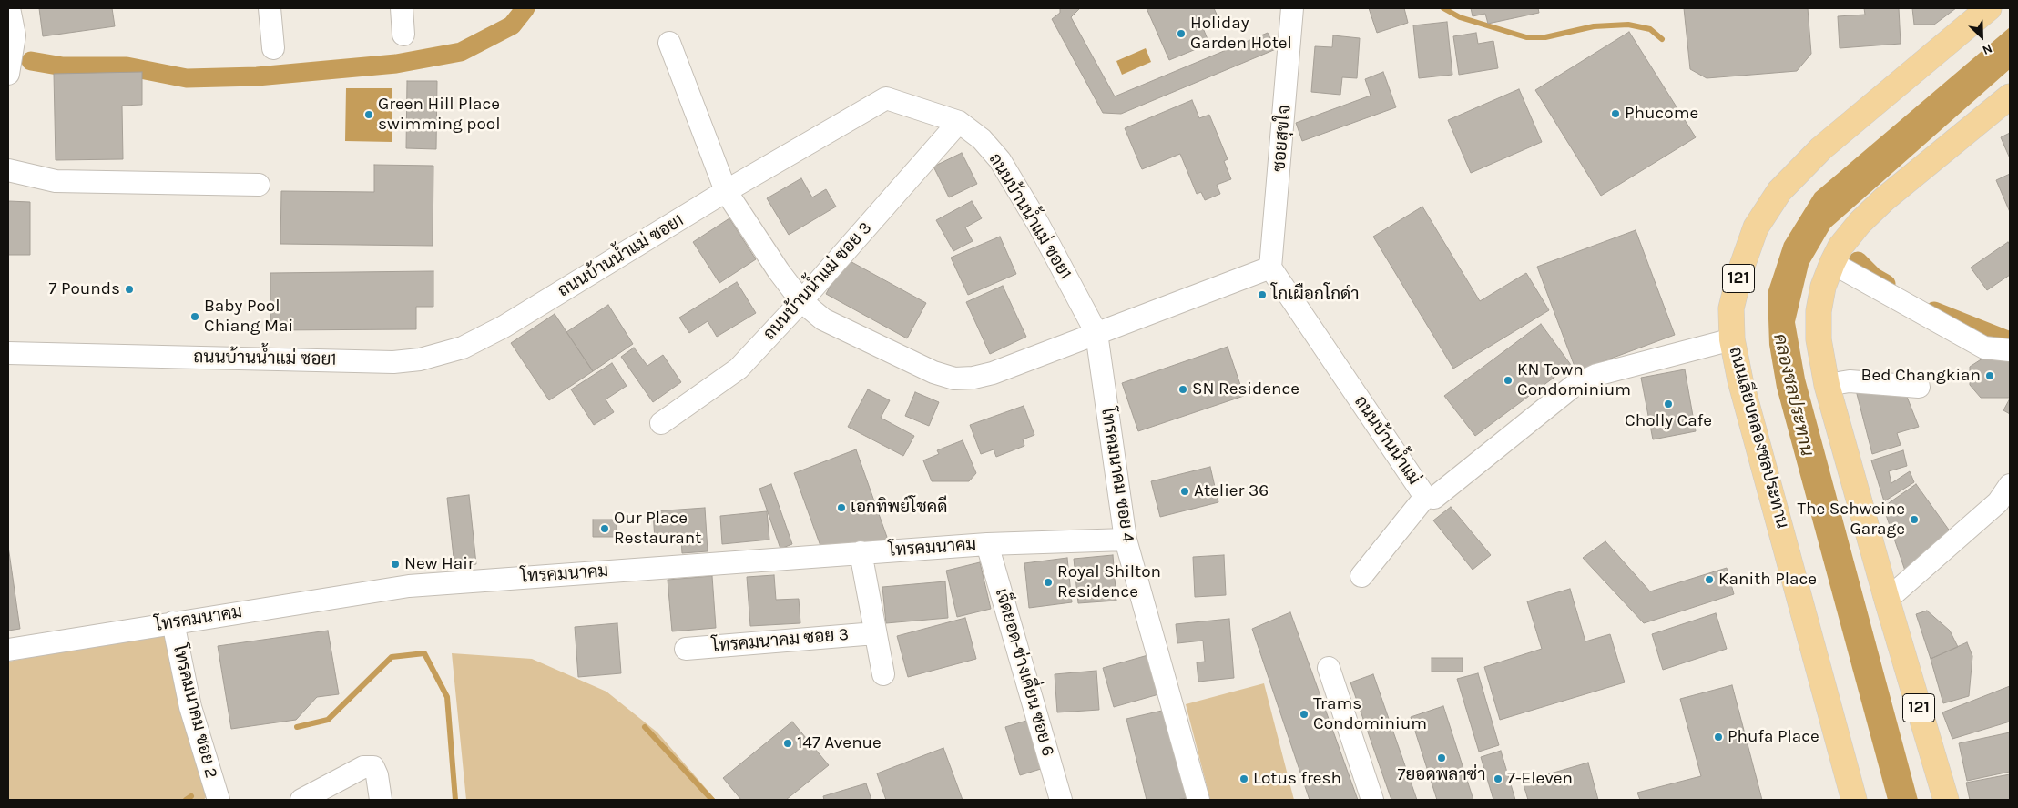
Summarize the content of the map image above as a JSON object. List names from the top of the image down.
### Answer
{
  "streets": {
    "main road": ["121", "ถนนเลียบคลองชลประทาน"],
    "street": [
      "ซอยสุขใจ",
      "ถนนบ้านน้ำแม่ ซอย1",
      "ถนนบ้านน้ำแม่ ซอย 3",
      "ถนนบ้านน้ำแม่",
      "โทรคมนาคม ซอย 4",
      "โทรคมนาคม",
      "โทรคมนาคม ซอย 3",
      "เจ็ดยอด-ช่างเคี่ยน ซอย 6",
      "โทรคมนาคม ซอย 2"
    ]
  },
  "crossings": [
    ["ซอยสุขใจ", "ถนนบ้านน้ำแม่"],
    ["ถนนบ้านน้ำแม่ ซอย1", "ถนนบ้านน้ำแม่ ซอย 3"],
    ["ถนนบ้านน้ำแม่ ซอย1", "โทรคมนาคม ซอย 4"],
    ["ถนนเลียบคลองชลประทาน", "ถนนบ้านน้ำแม่"],
    ["โทรคมนาคม ซอย 4", "โทรคมนาคม"],
    ["โทรคมนาคม", "โทรคมนาคม ซอย 3"],
    ["โทรคมนาคม", "เจ็ดยอด-ช่างเคี่ยน ซอย 6"],
    ["โทรคมนาคม", "โทรคมนาคม ซอย 2"]
  ],
  "water": ["คลองชลประทาน"],
  "places": [
    "Holiday Garden Hotel",
    "Phucome",
    "Green Hill Place swimming pool",
    "7 Pounds",
    "โกเผือกโกดำ",
    "Baby Pool Chiang Mai",
    "Bed Changkian",
    "KN Town Condominium",
    "SN Residence",
    "Cholly Cafe",
    "Atelier 36",
    "เอกทิพย์โชคดี",
    "The Schweine Garage",
    "Our Place Restaurant",
    "New Hair",
    "Kanith Place",
    "Royal Shilton Residence",
    "Trams Condominium",
    "Phufa Place",
    "147 Avenue",
    "7ยอดพลาซ่า",
    "Lotus fresh",
    "7-Eleven"
  ],
  "north": "bottom right"
}
